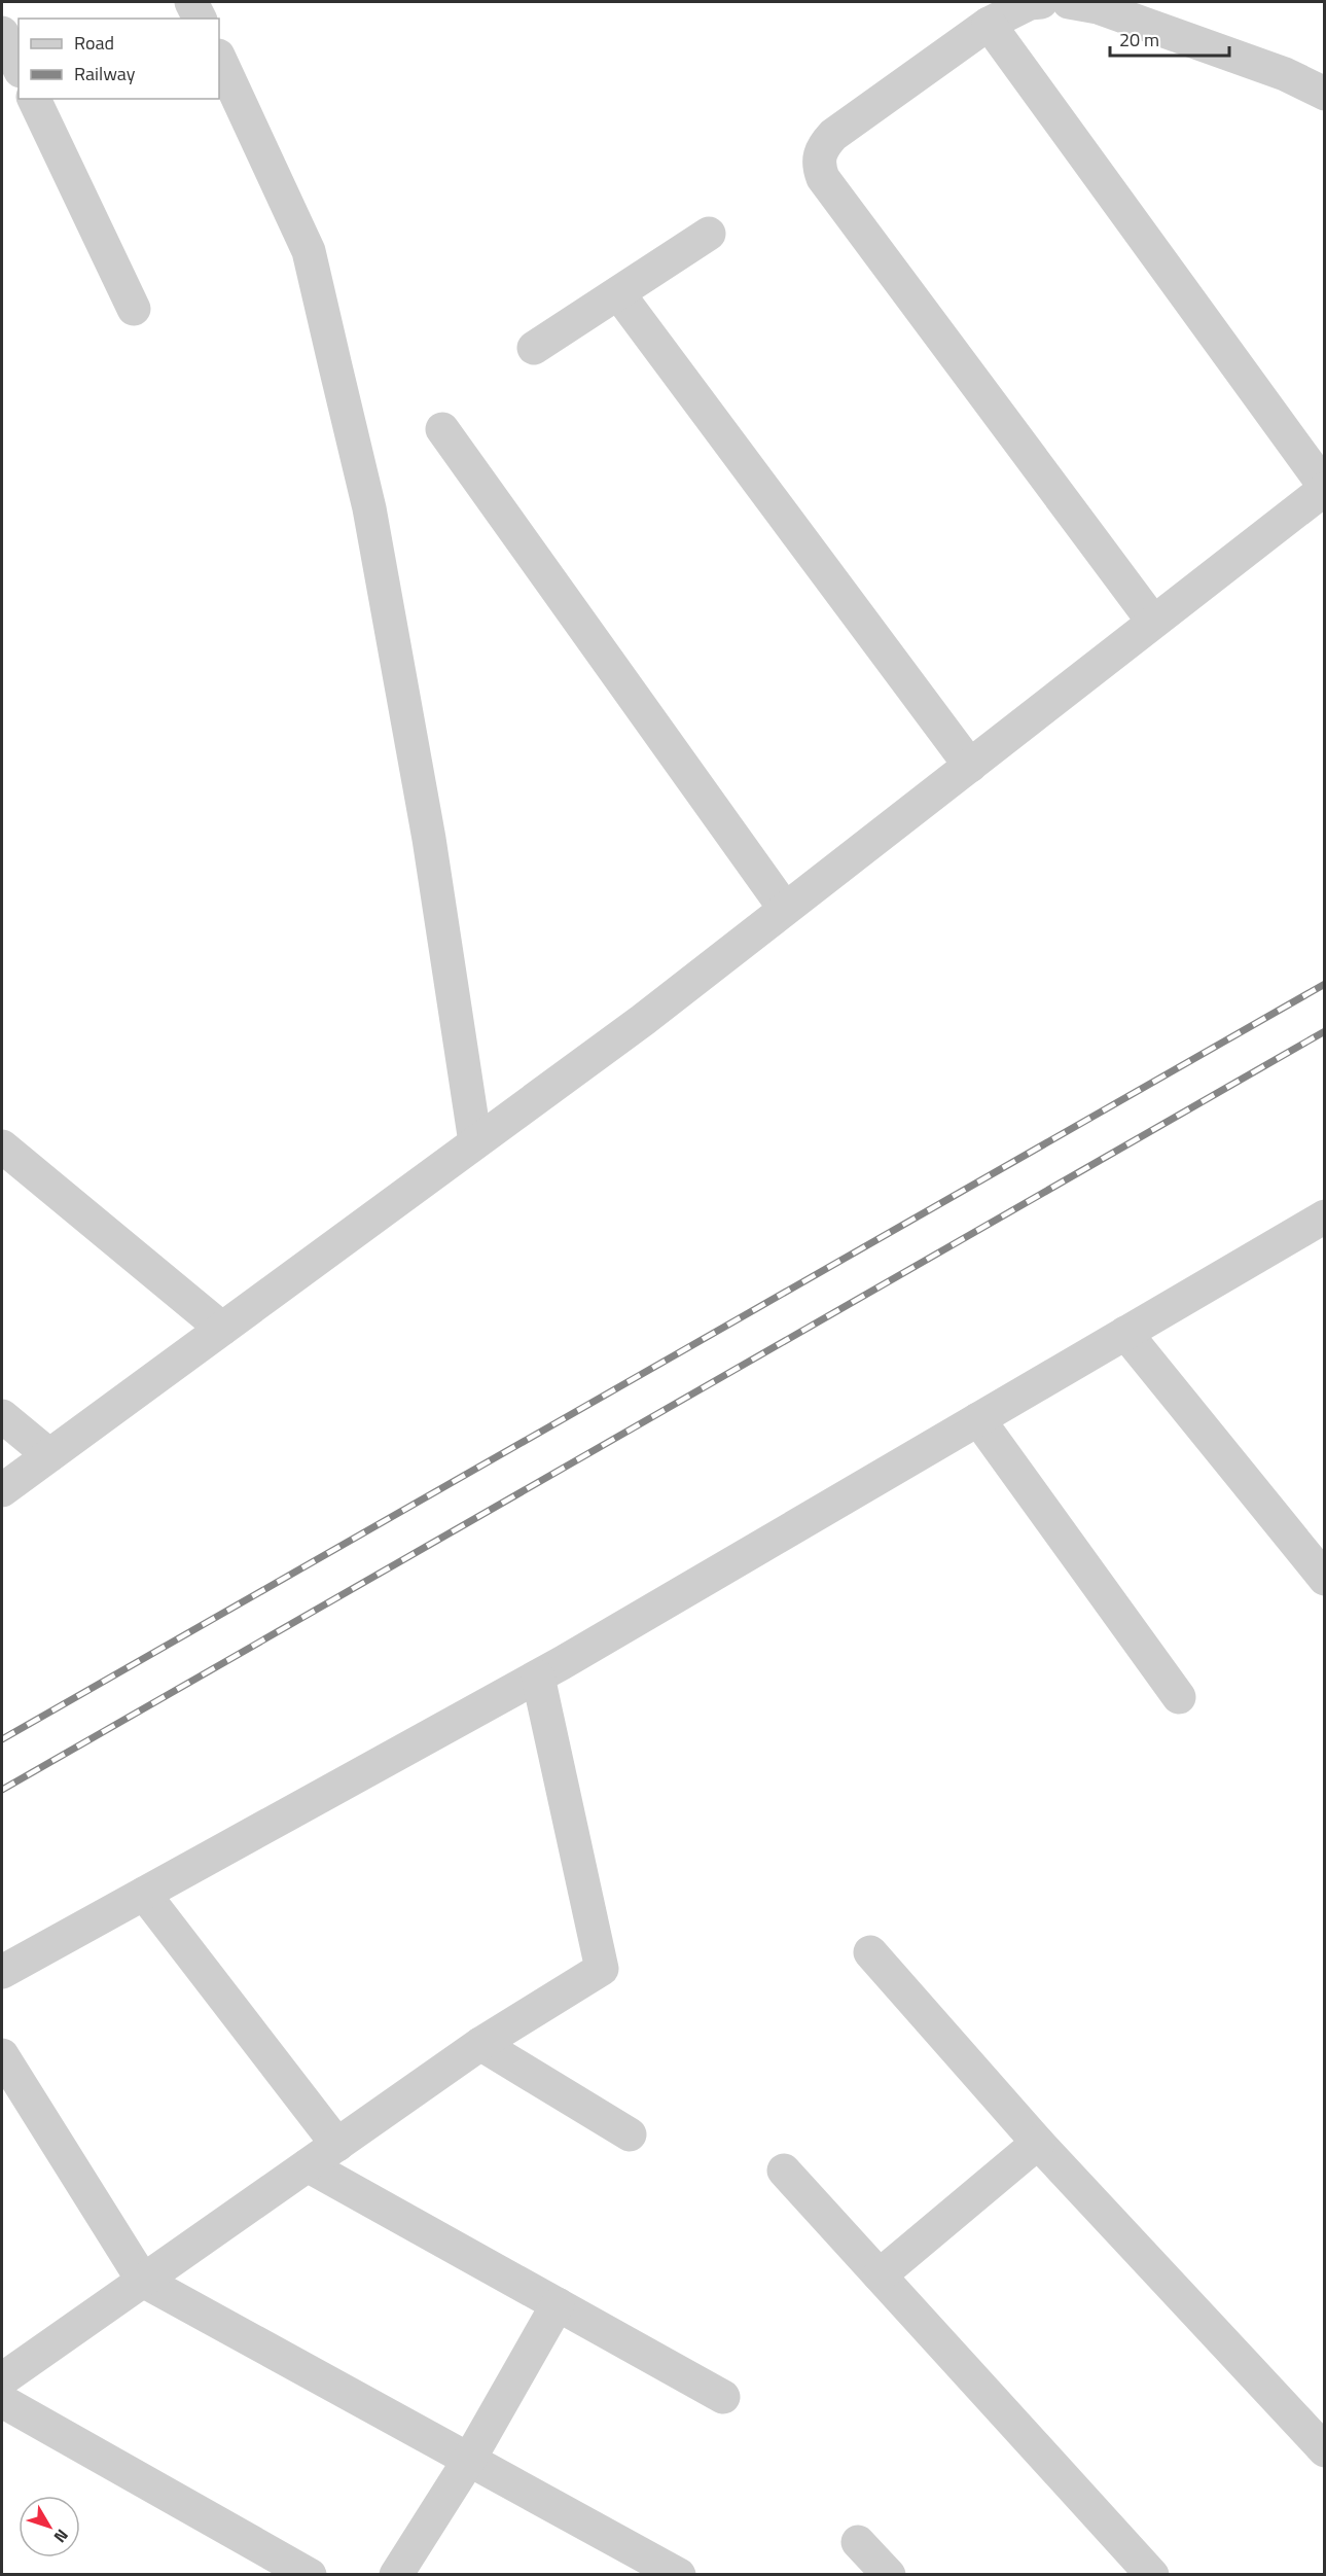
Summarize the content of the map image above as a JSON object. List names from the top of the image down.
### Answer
{
  "legend": ["Road", "Railway"],
  "scale_bar": "20 m",
  "north": "bottom right"
}
